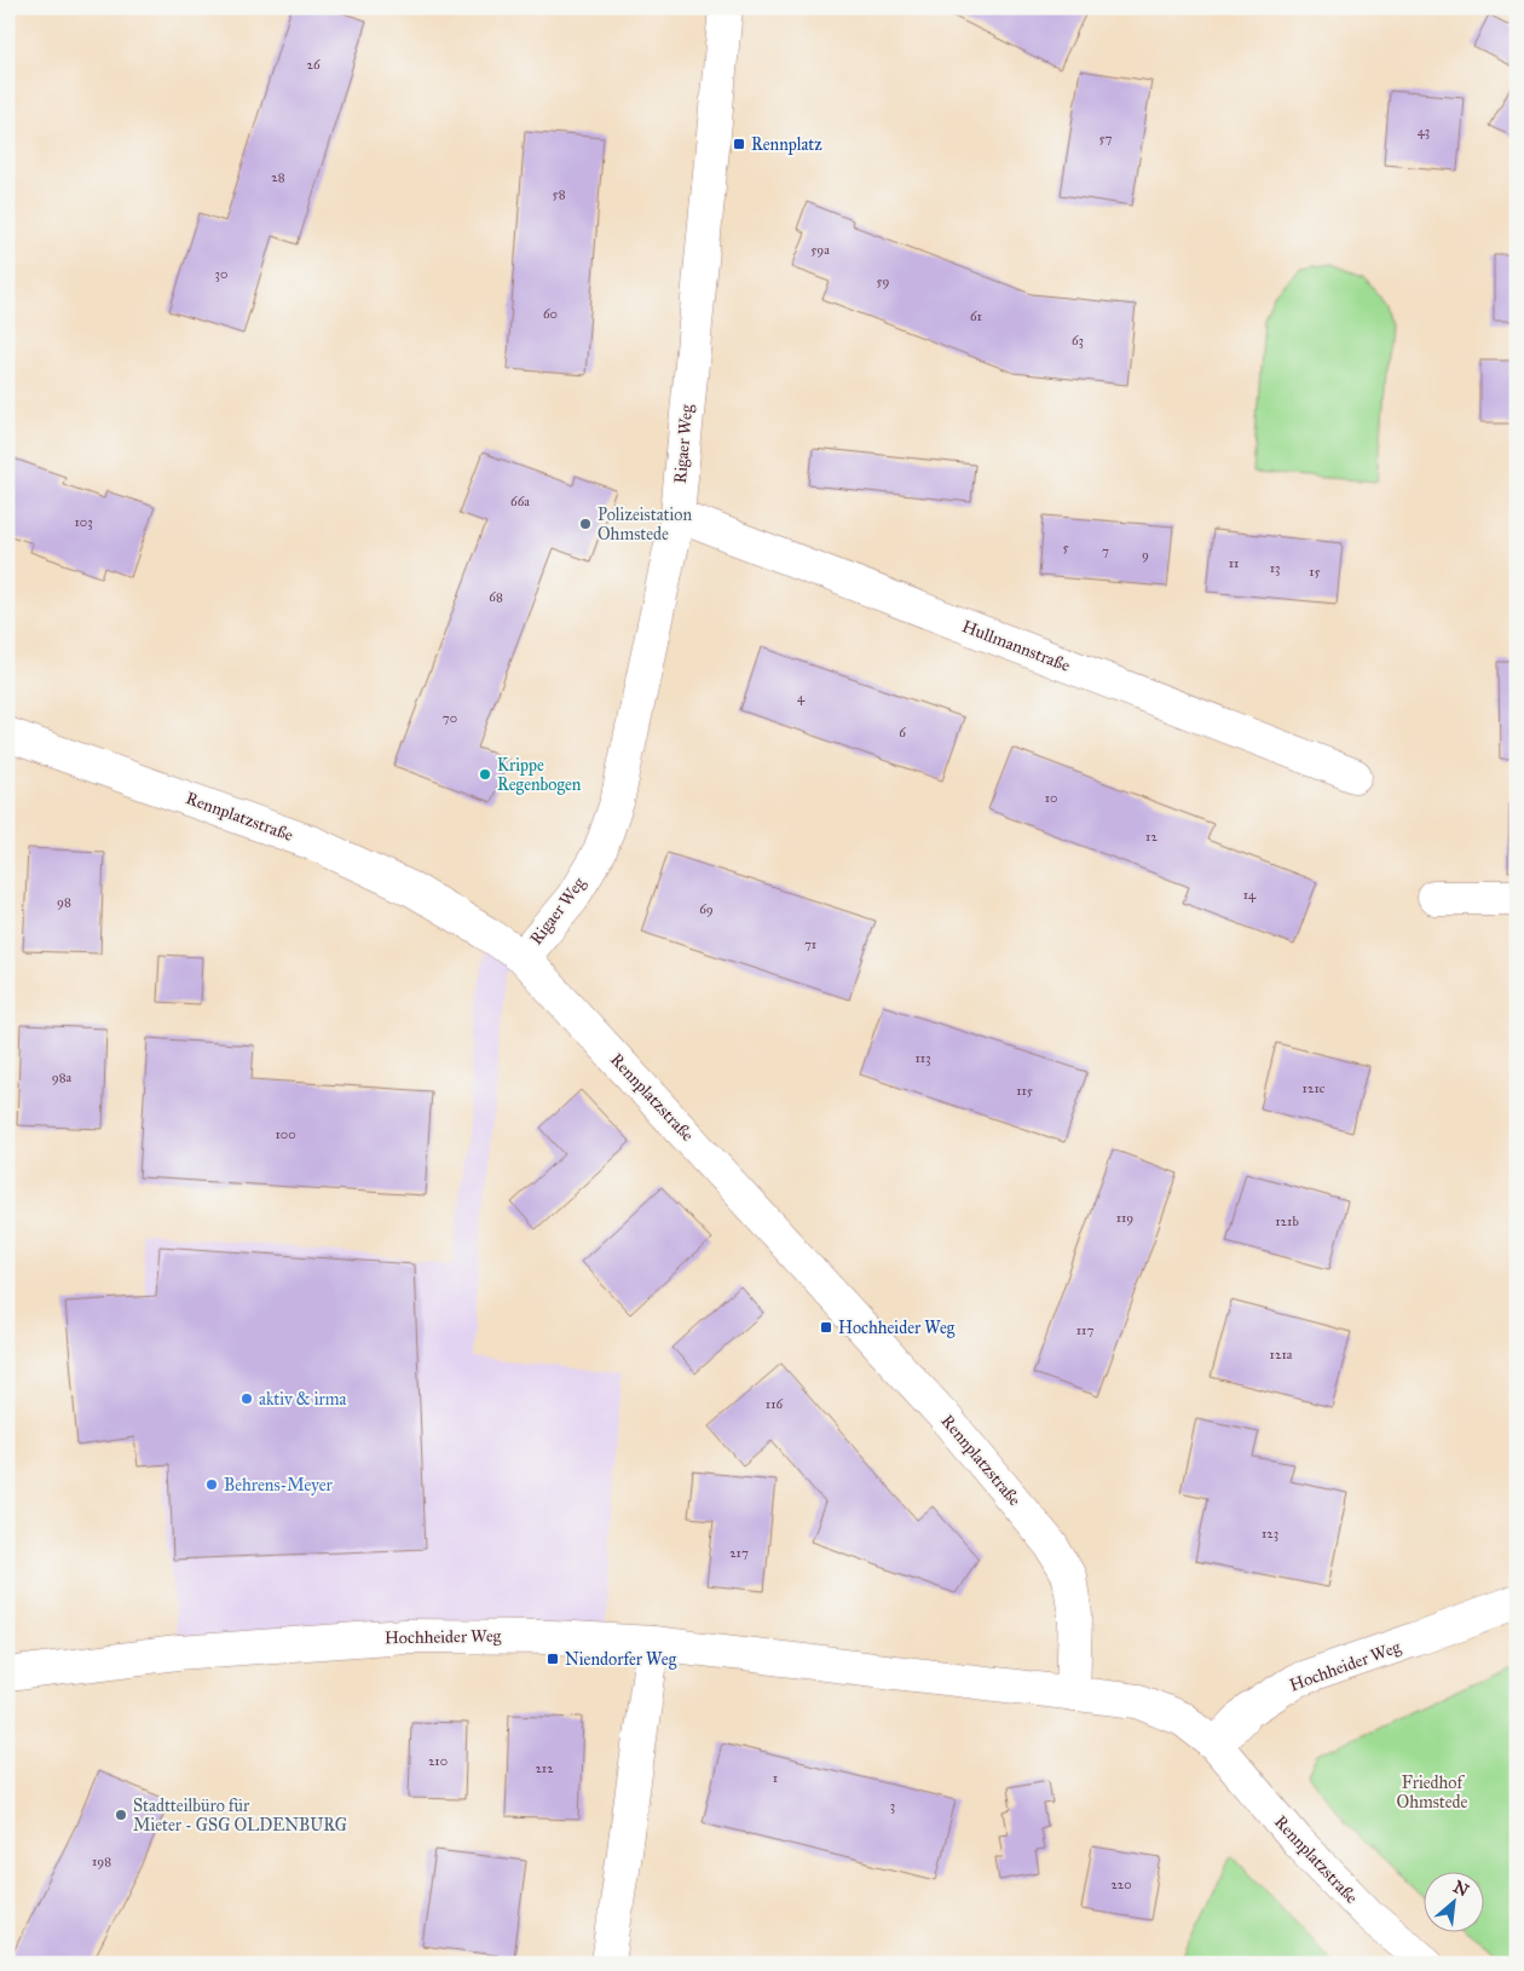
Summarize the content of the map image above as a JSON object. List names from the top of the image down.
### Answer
{
  "streets": {
    "street": [
      "Rigaer Weg",
      "Hullmannstraße",
      "Rennplatzstraße",
      "Hochheider Weg"
    ]
  },
  "crossings": [
    ["Rigaer Weg", "Hullmannstraße"],
    ["Rigaer Weg", "Rennplatzstraße"],
    ["Rennplatzstraße", "Hochheider Weg"]
  ],
  "parks": ["Friedhof Ohmstede"],
  "places": {
    "transit": ["Rennplatz", "Hochheider Weg", "Niendorfer Weg"],
    "other": [
      "Polizeistation Ohmstede",
      "Krippe Regenbogen",
      "aktiv & irma",
      "Behrens-Meyer",
      "Stadtteilbüro für Mieter - GSG OLDENBURG"
    ]
  },
  "house_numbers": [
    "26",
    "43",
    "57",
    "28",
    "58",
    "59a",
    "30",
    "59",
    "60",
    "61",
    "63",
    "66a",
    "103",
    "5",
    "7",
    "9",
    "11",
    "13",
    "15",
    "68",
    "4",
    "70",
    "6",
    "10",
    "12",
    "14",
    "98",
    "69",
    "71",
    "113",
    "98a",
    "121c",
    "115",
    "100",
    "119",
    "121b",
    "117",
    "121a",
    "116",
    "123",
    "217",
    "210",
    "212",
    "1",
    "3",
    "198",
    "220"
  ],
  "north": "top right"
}
